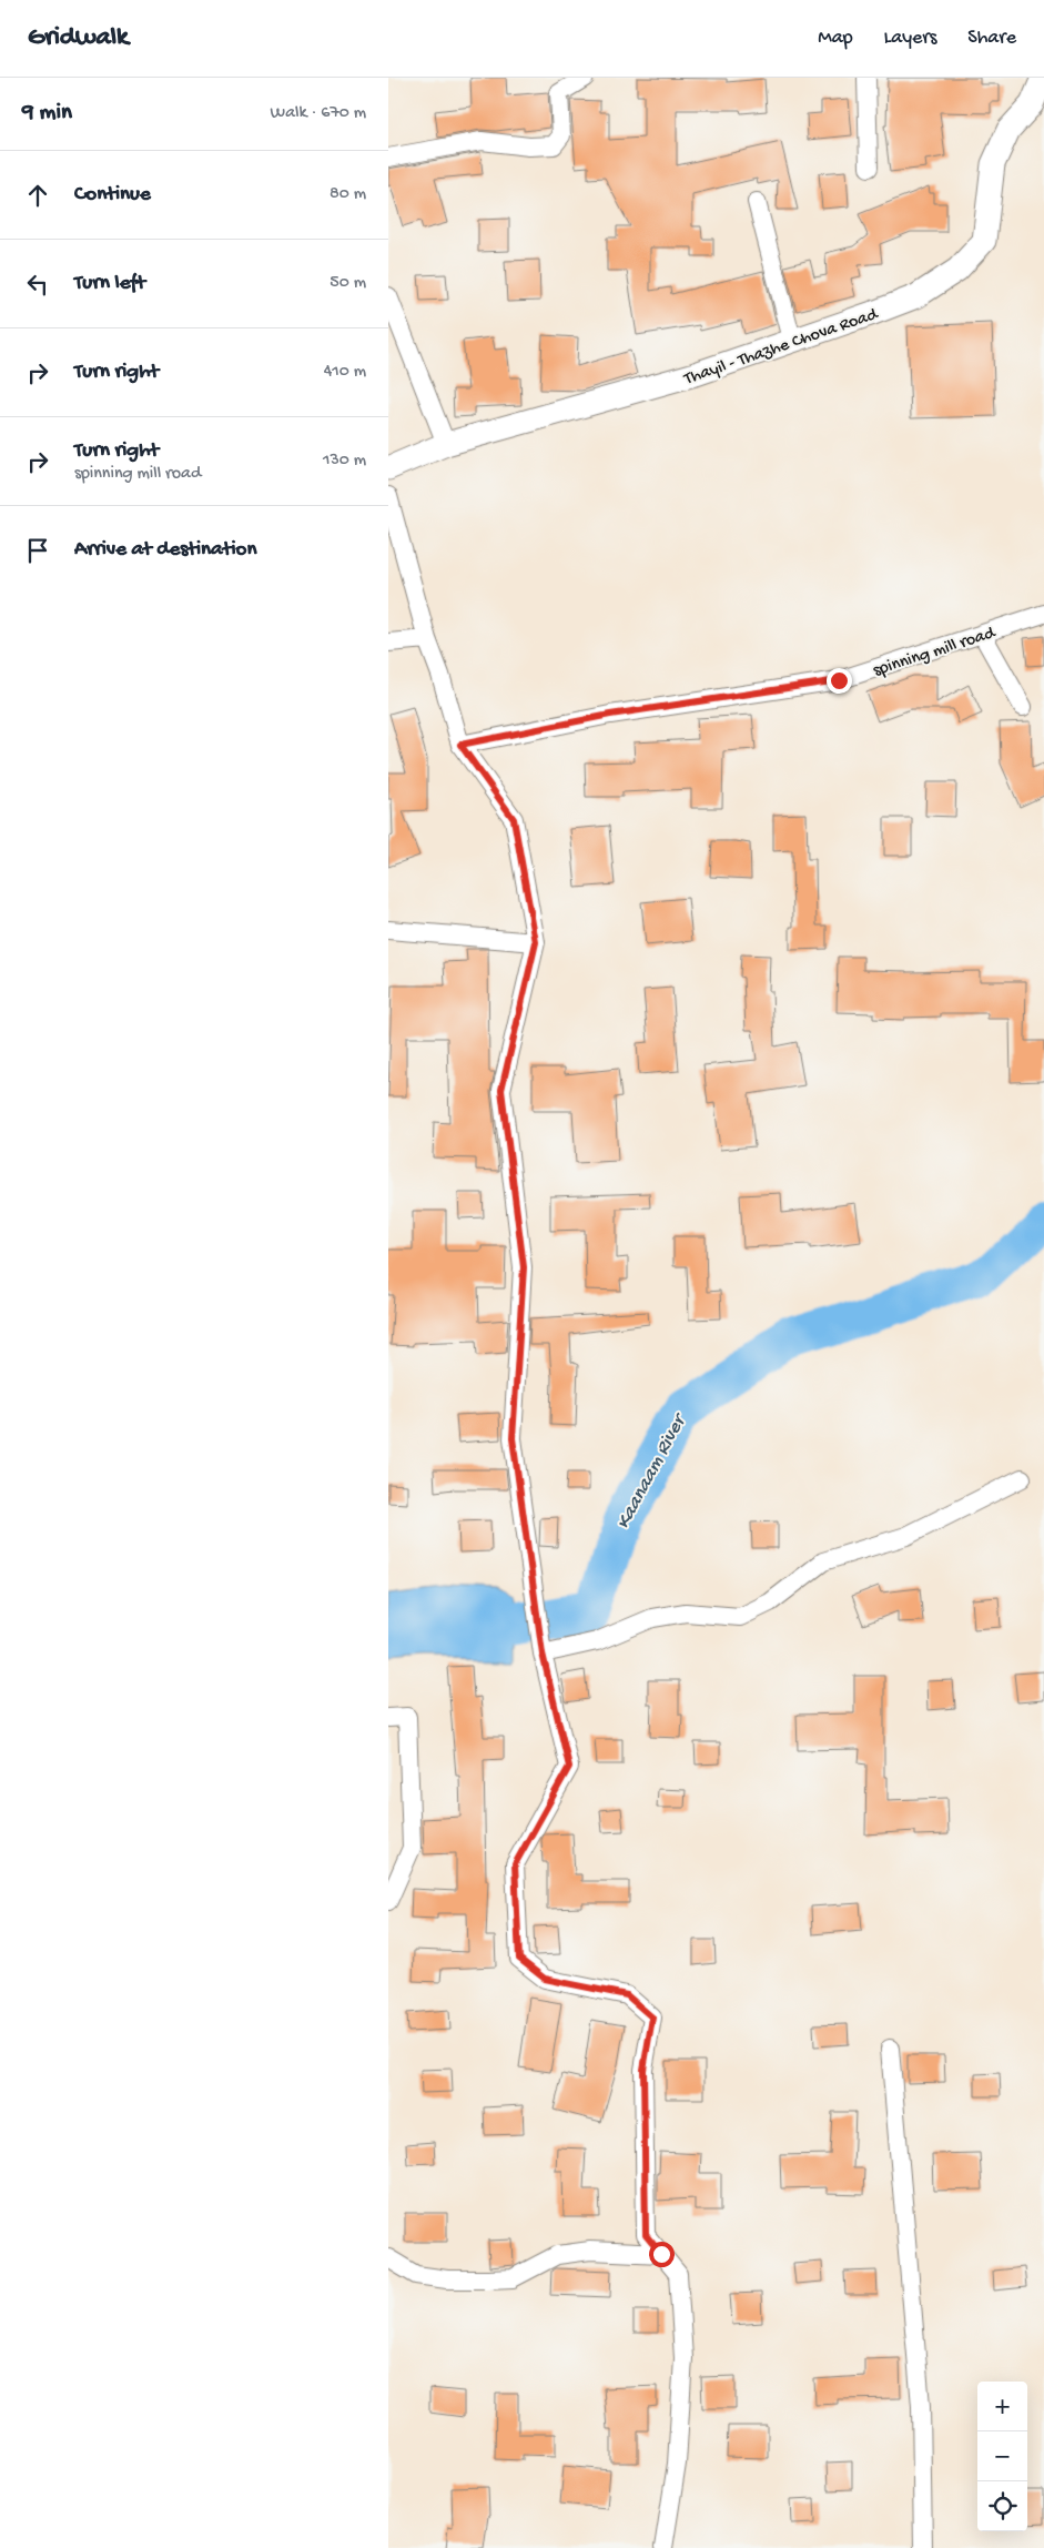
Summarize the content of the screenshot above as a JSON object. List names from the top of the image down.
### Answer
{
  "streets": {
    "street": ["Thayil - Thazhe Chova Road", "spinning mill road"]
  },
  "water": ["Kaanaam River"],
  "page": {
    "header": "Gridwalk",
    "nav": ["Map", "Layers", "Share"],
    "heading": ["9 min", "Walk · 670 m"],
    "list": [
      ["Continue", "80 m"],
      ["Turn left", "50 m"],
      ["Turn right", "410 m"],
      ["Turn right", "spinning mill road", "130 m"],
      "Arrive at destination"
    ],
    "map_buttons": ["+", "−"]
  }
}
